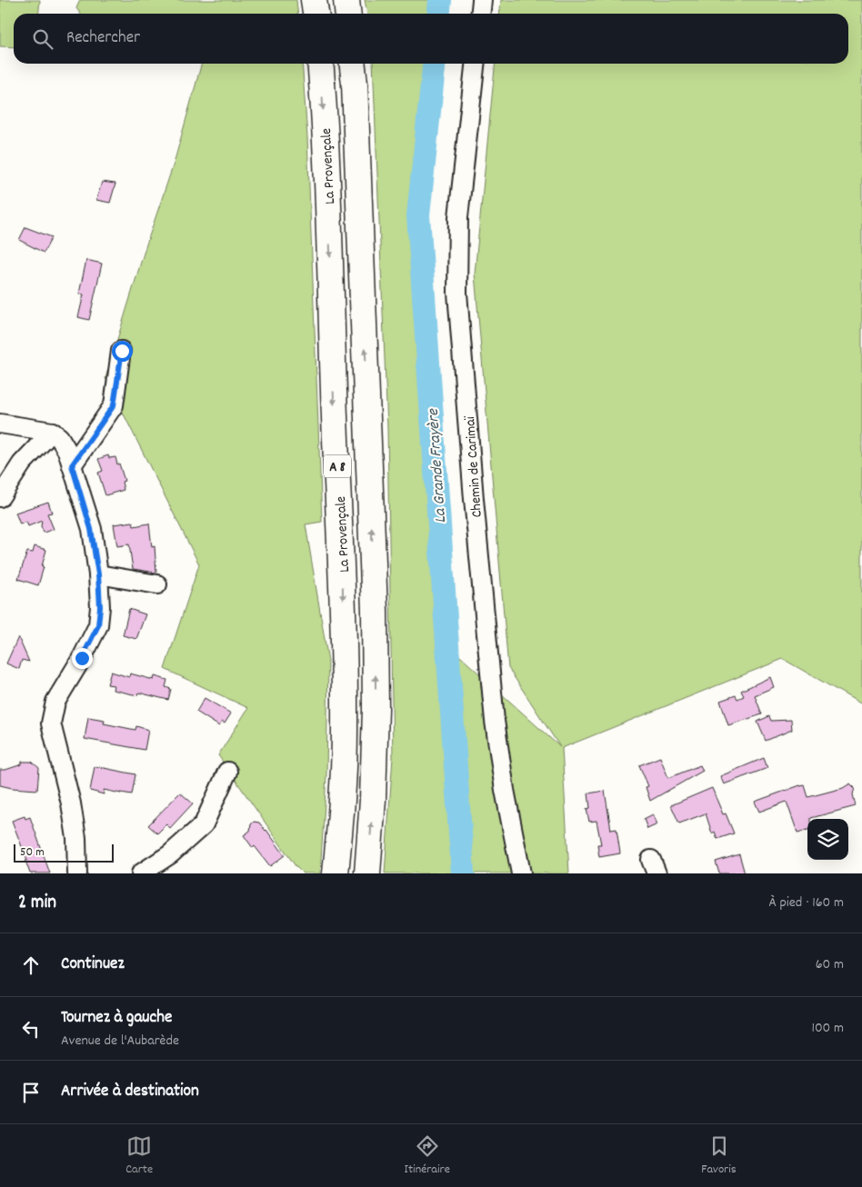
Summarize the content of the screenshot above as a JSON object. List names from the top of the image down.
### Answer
{
  "streets": {
    "highway": ["La Provençale", "A 8"],
    "street": ["Chemin de Carimaï"]
  },
  "water": ["La Grande Frayère"],
  "scale_bar": "50 m",
  "page": {
    "search": "Rechercher",
    "scale": "50 m",
    "heading": ["2 min", "À pied · 160 m"],
    "list": [
      ["Continuez", "60 m"],
      ["Tournez à gauche", "Avenue de l'Aubarède", "100 m"],
      "Arrivée à destination"
    ],
    "nav": ["Carte", "Itinéraire", "Favoris"]
  }
}
